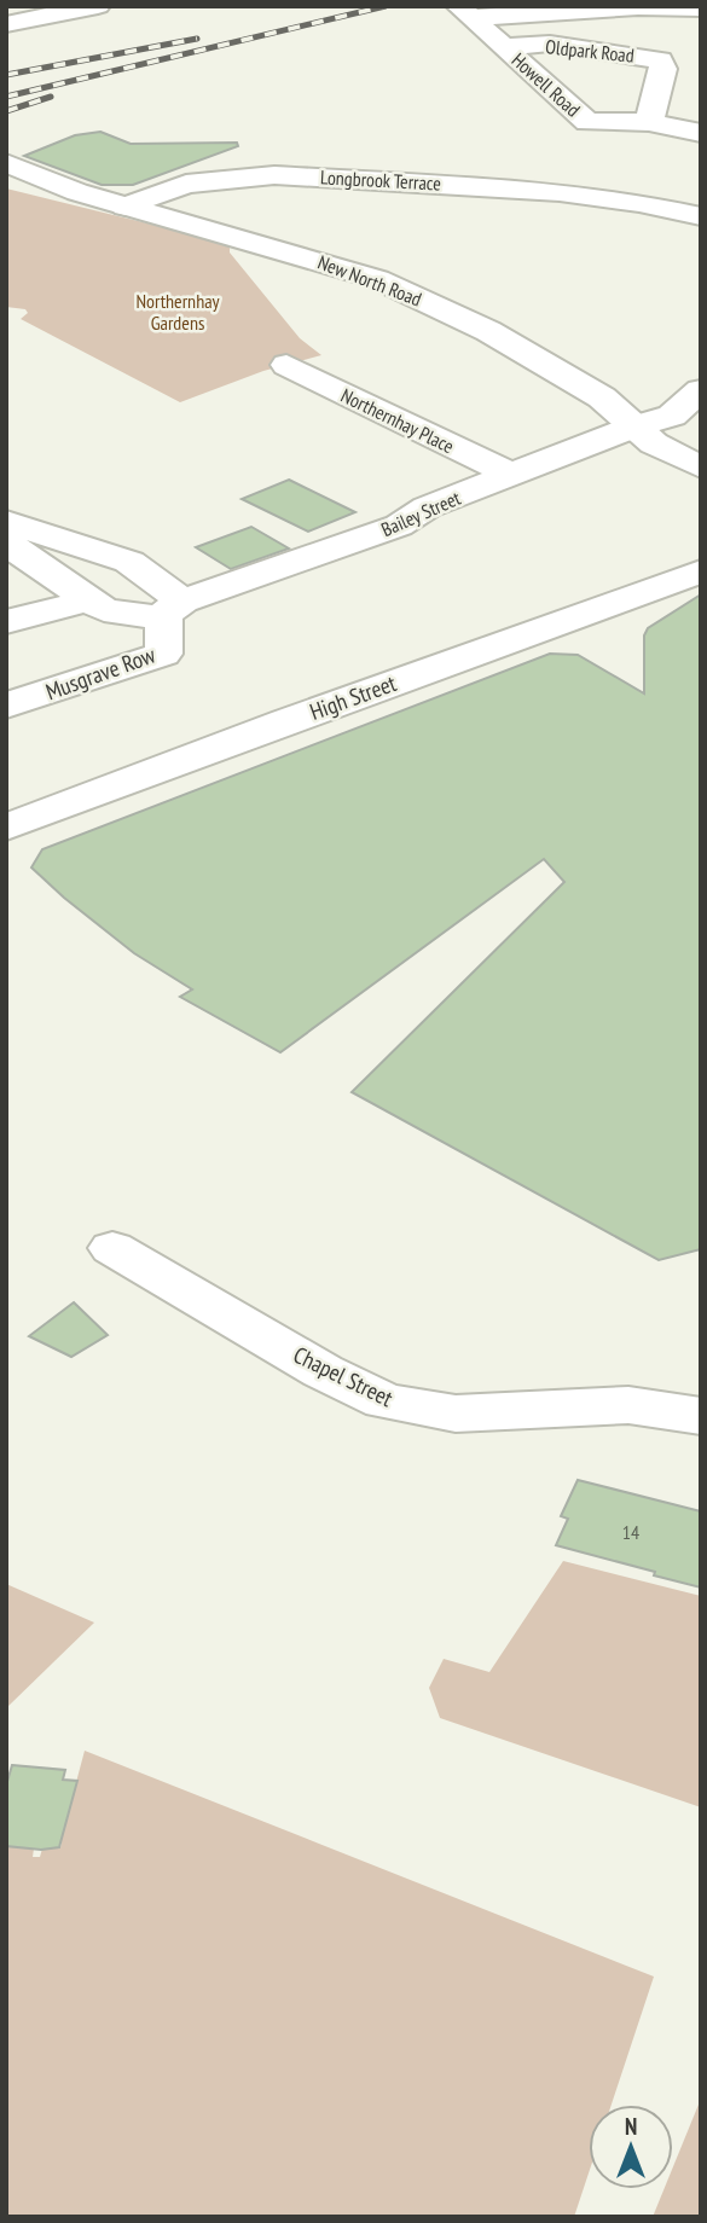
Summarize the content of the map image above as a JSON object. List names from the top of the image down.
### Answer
{
  "streets": {
    "street": [
      "Oldpark Road",
      "Howell Road",
      "Longbrook Terrace",
      "New North Road",
      "Northernhay Place",
      "Bailey Street",
      "Musgrave Row",
      "High Street",
      "Chapel Street"
    ]
  },
  "crossings": [
    ["Oldpark Road", "Howell Road"],
    ["Howell Road", "Longbrook Terrace"],
    ["Longbrook Terrace", "New North Road"],
    ["New North Road", "Bailey Street"],
    ["Northernhay Place", "Bailey Street"],
    ["Bailey Street", "Musgrave Row"]
  ],
  "parks": ["Northernhay Gardens"],
  "house_numbers": ["14"],
  "north": "top"
}
